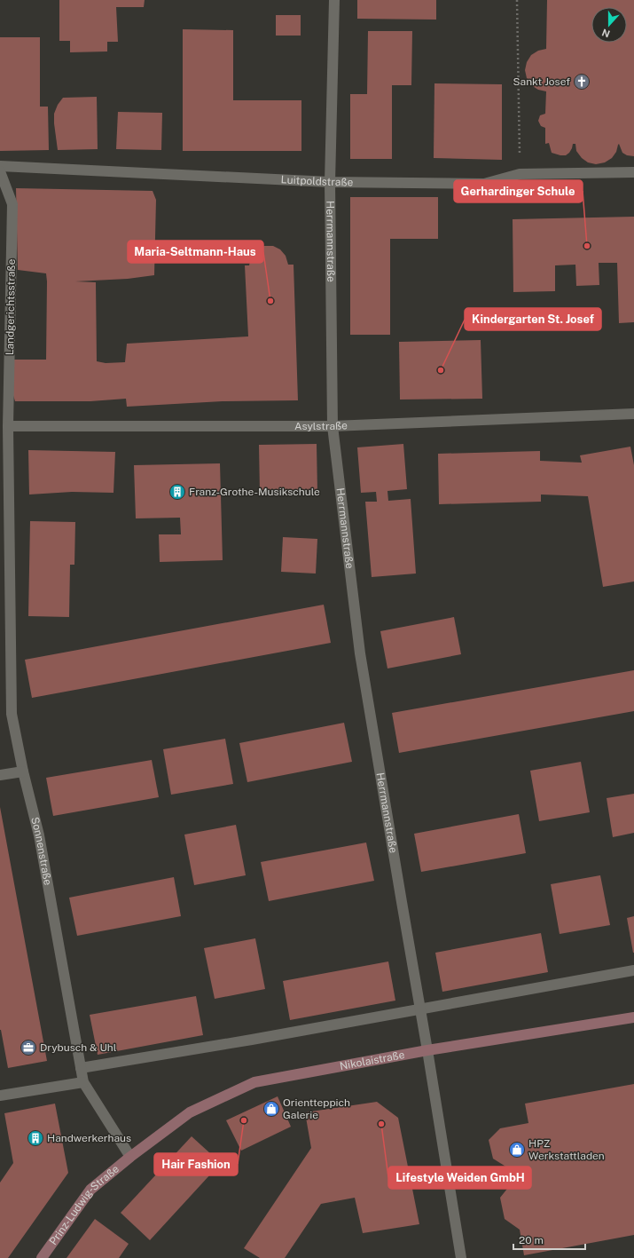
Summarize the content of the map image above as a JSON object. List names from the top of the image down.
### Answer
{
  "streets": {
    "main road": ["Nikolaistraße", "Prinz-Ludwig-Straße"],
    "street": [
      "Luitpoldstraße",
      "Herrmannstraße",
      "Landgerichtsstraße",
      "Asylstraße",
      "Sonnenstraße"
    ]
  },
  "crossings": [
    ["Luitpoldstraße", "Herrmannstraße"],
    ["Herrmannstraße", "Asylstraße"],
    ["Herrmannstraße", "Nikolaistraße"],
    ["Landgerichtsstraße", "Asylstraße"],
    ["Landgerichtsstraße", "Sonnenstraße"],
    ["Sonnenstraße", "Nikolaistraße"],
    ["Sonnenstraße", "Prinz-Ludwig-Straße"],
    ["Nikolaistraße", "Prinz-Ludwig-Straße"]
  ],
  "places": {
    "church": ["Sankt Josef"],
    "other": [
      "Gerhardinger Schule",
      "Maria-Seltmann-Haus",
      "Kindergarten St. Josef",
      "Hair Fashion",
      "Lifestyle Weiden GmbH"
    ],
    "building": ["Franz-Grothe-Musikschule", "Handwerkerhaus"],
    "office": ["Drybusch & Uhl"],
    "shop": ["Orientteppich Galerie", "HPZ Werkstattladen"]
  },
  "scale_bar": "20 m",
  "north": "bottom"
}
